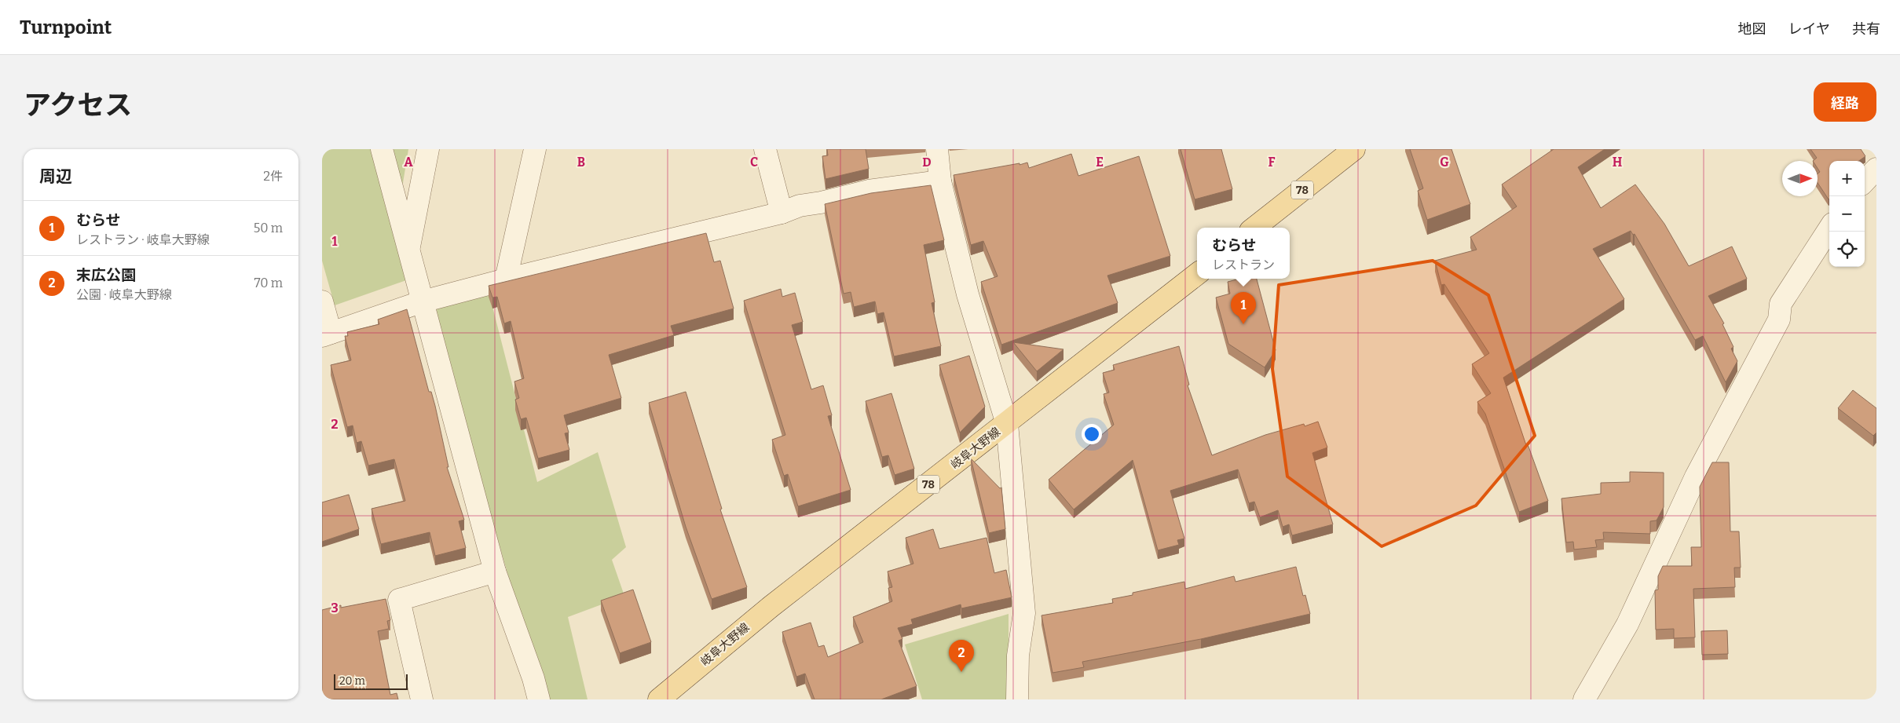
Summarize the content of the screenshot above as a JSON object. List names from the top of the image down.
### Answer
{
  "streets": {
    "main road": ["78", "岐阜大野線"]
  },
  "scale_bar": "20 m",
  "north": "right",
  "page": {
    "header": "Turnpoint",
    "nav": ["地図", "レイヤ", "共有"],
    "title": "アクセス",
    "buttons": "経路",
    "heading": ["周辺", "2件"],
    "map_buttons": ["+", "−"],
    "list": [
      {
        "mark": "1",
        "name": "むらせ",
        "note": "レストラン · 岐阜大野線",
        "value": "50 m"
      },
      {
        "mark": "2",
        "name": "末広公園",
        "note": "公園 · 岐阜大野線",
        "value": "70 m"
      }
    ],
    "popup": ["むらせ", "レストラン"],
    "pins": ["1", "2"],
    "scale": "20 m"
  },
  "grid": {
    "columns": [
      "A",
      "B",
      "C",
      "D",
      "E",
      "F",
      "G",
      "H"
    ],
    "rows": ["1", "2", "3"]
  }
}
